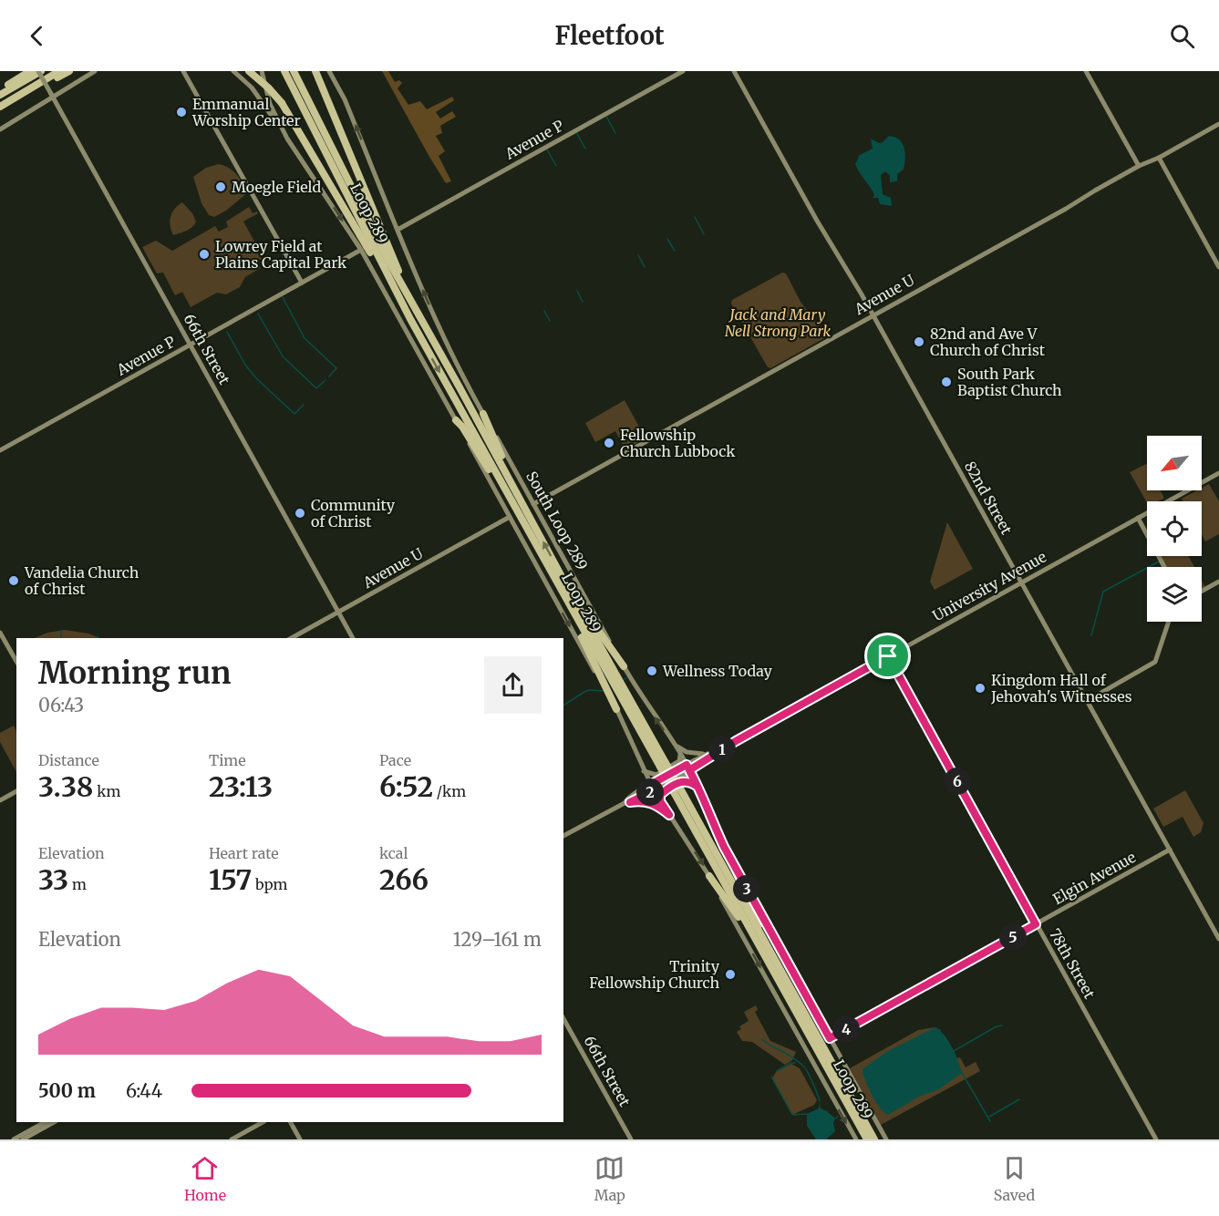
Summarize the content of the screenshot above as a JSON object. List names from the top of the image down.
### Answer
{
  "streets": {
    "highway": ["Loop 289"],
    "main road": [
      "Avenue P",
      "Avenue U",
      "66th Street",
      "82nd Street",
      "South Loop 289",
      "University Avenue",
      "Elgin Avenue",
      "78th Street"
    ]
  },
  "crossings": [
    ["Avenue P", "66th Street"],
    ["Avenue P", "South Loop 289"],
    ["Avenue U", "66th Street"],
    ["Avenue U", "82nd Street"],
    ["Avenue U", "South Loop 289"],
    ["82nd Street", "University Avenue"],
    ["82nd Street", "Elgin Avenue"],
    ["South Loop 289", "University Avenue"],
    ["South Loop 289", "Elgin Avenue"],
    ["University Avenue", "78th Street"],
    ["Elgin Avenue", "78th Street"]
  ],
  "parks": ["Jack and Mary Nell Strong Park"],
  "places": [
    "Emmanual Worship Center",
    "Moegle Field",
    "Lowrey Field at Plains Capital Park",
    "82nd and Ave V Church of Christ",
    "South Park Baptist Church",
    "Fellowship Church Lubbock",
    "Community of Christ",
    "Vandelia Church of Christ",
    "Wellness Today",
    "Kingdom Hall of Jehovah's Witnesses",
    "Trinity Fellowship Church"
  ],
  "north": "bottom left",
  "page": {
    "header": "Fleetfoot",
    "heading": ["Morning run", "06:43"],
    "stats": [
      ["Distance", "3.38 km"],
      ["Time", "23:13"],
      ["Pace", "6:52 /km"],
      ["Elevation", "33 m"],
      ["Heart rate", "157 bpm"],
      ["kcal", "266"]
    ],
    "pins": [
      "1",
      "6",
      "2",
      "3",
      "5",
      "4"
    ],
    "chart": ["Elevation", "129–161 m"],
    "list": [
      {
        "name": "500 m",
        "note": "6:44"
      }
    ],
    "tabs": ["Home", "Map", "Saved"]
  }
}
